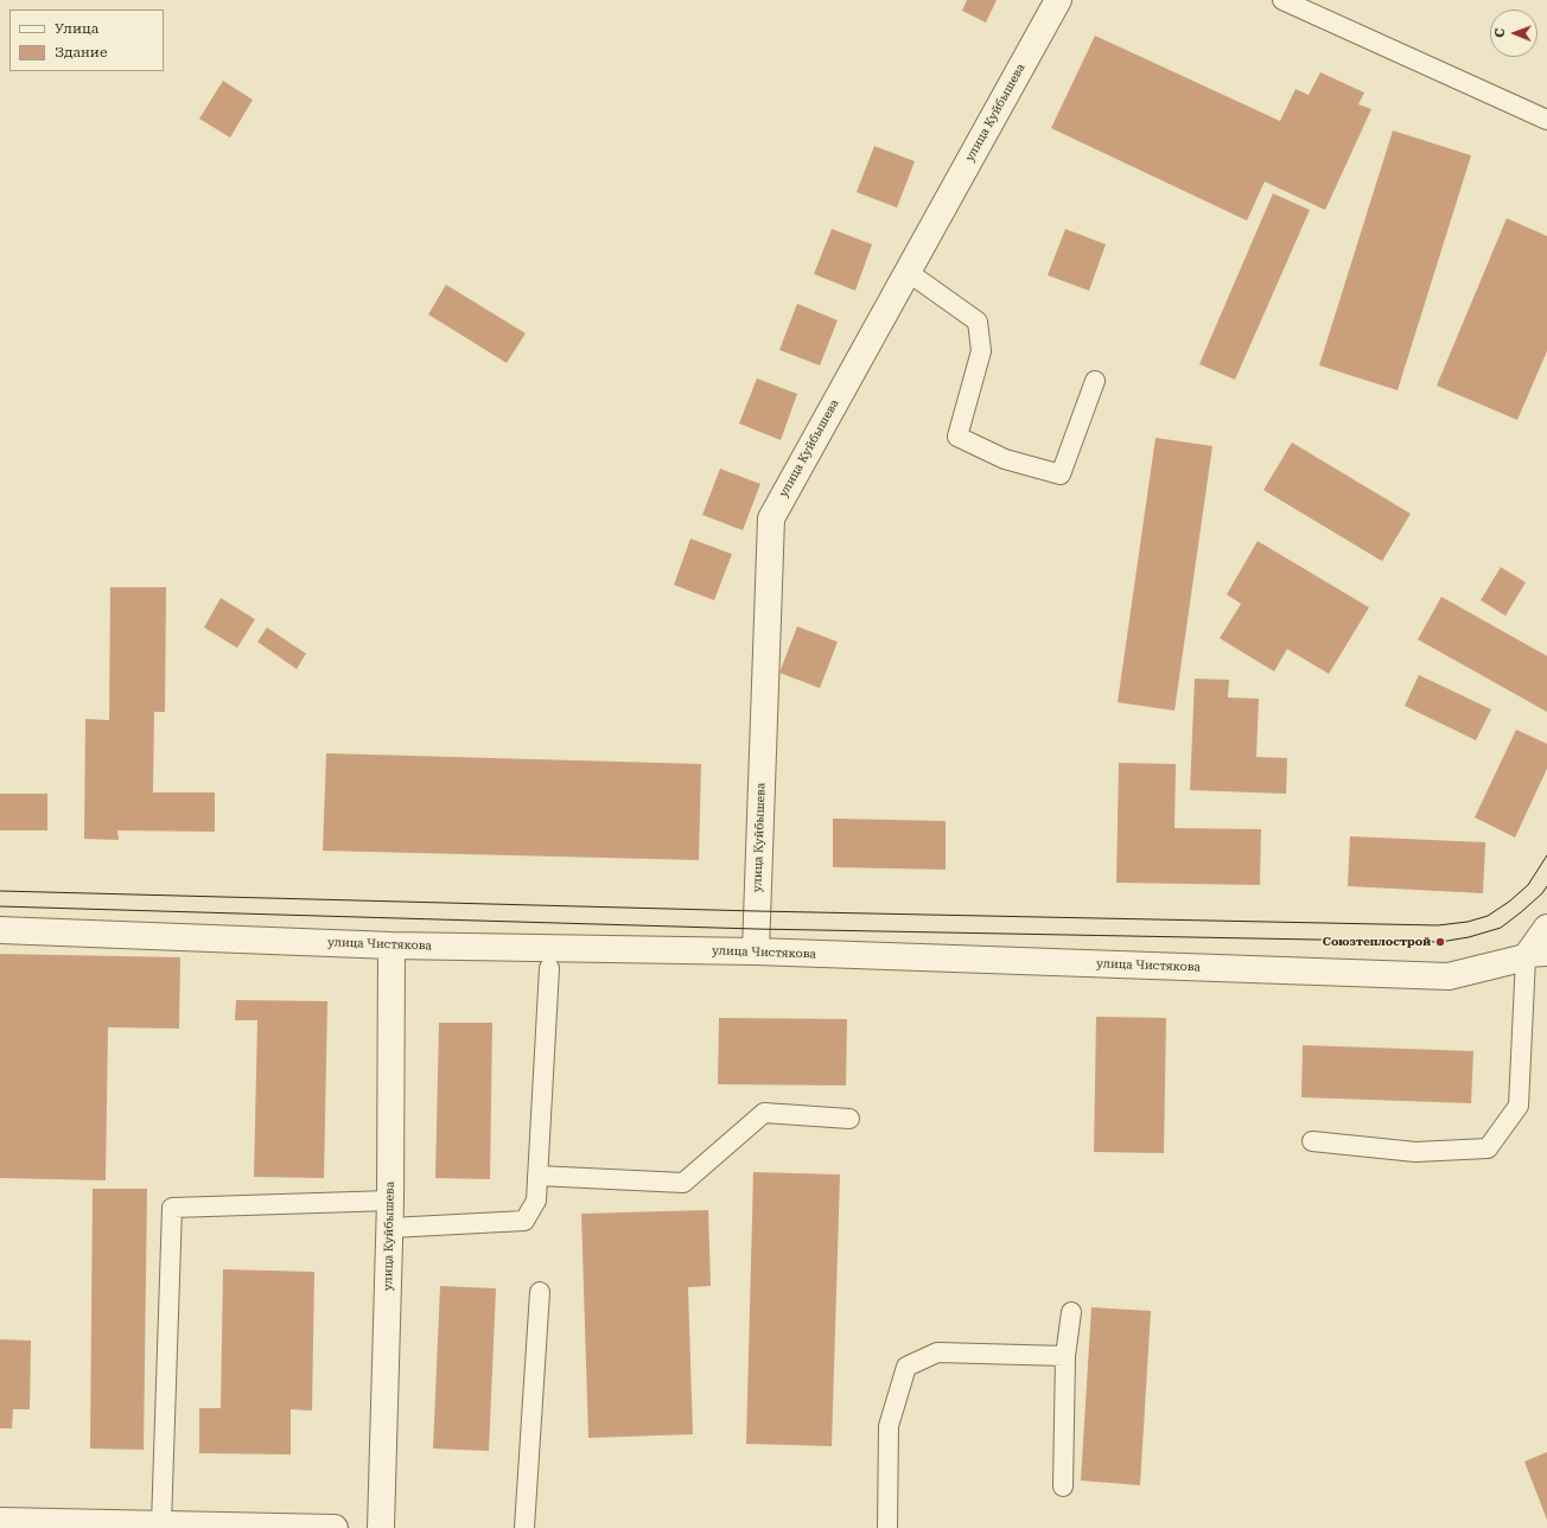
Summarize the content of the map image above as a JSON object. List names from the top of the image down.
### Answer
{
  "streets": {
    "street": ["улица Куйбышева", "улица Чистякова"]
  },
  "crossings": [
    ["улица Куйбышева", "улица Чистякова"]
  ],
  "places": ["Союзтеплострой"],
  "legend": ["Улица", "Здание"],
  "north": "left"
}
